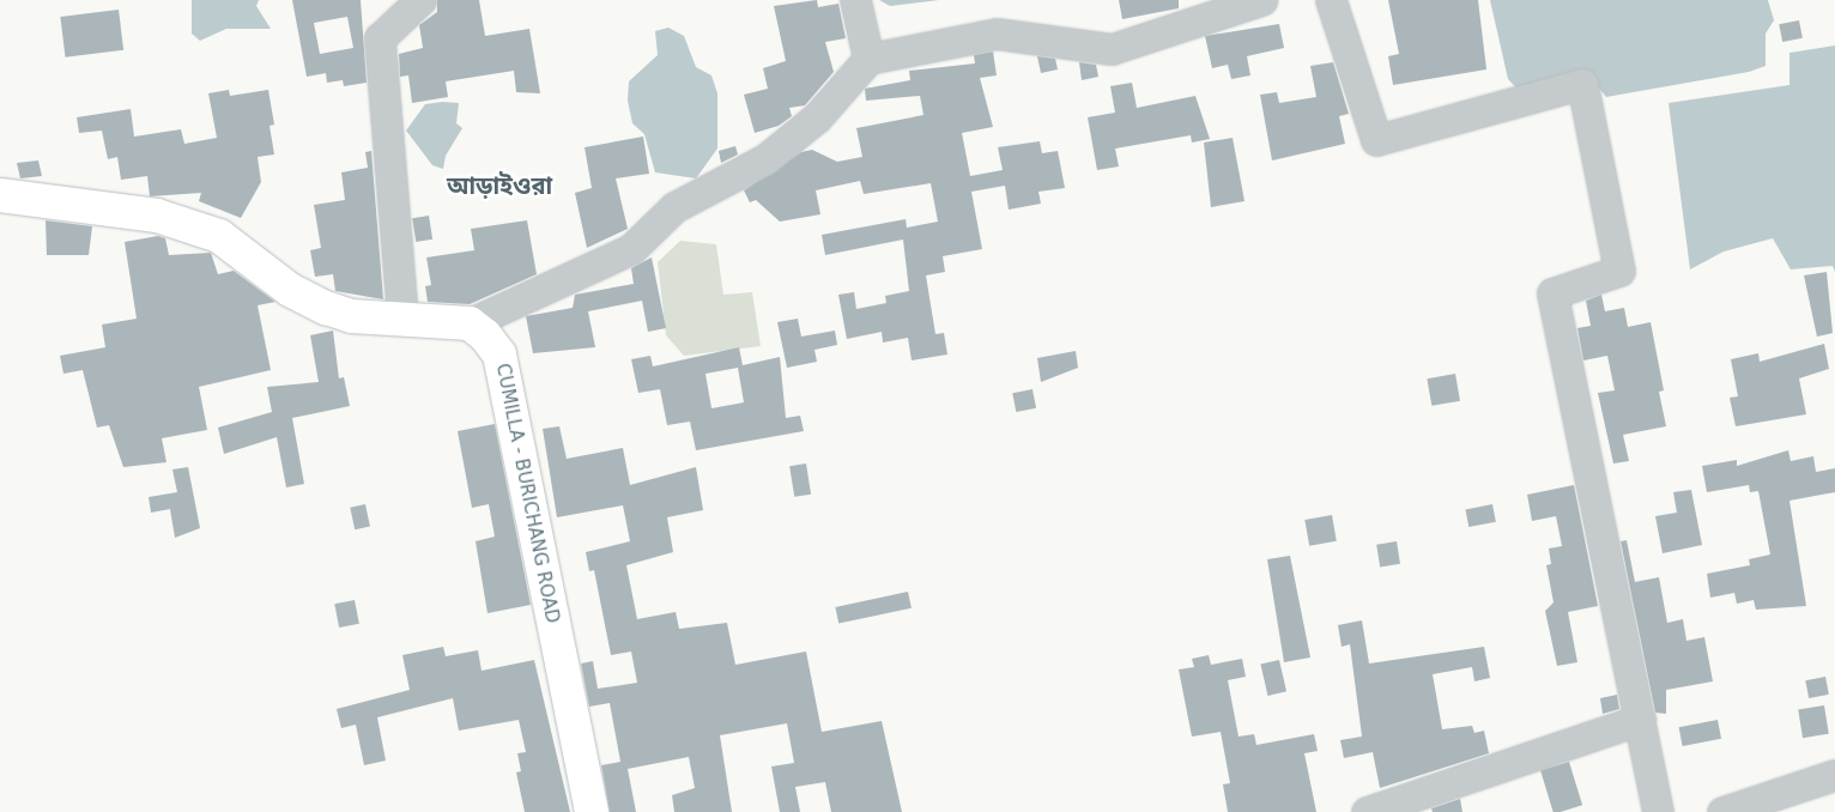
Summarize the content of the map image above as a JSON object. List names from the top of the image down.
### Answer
{
  "streets": {
    "main road": ["CUMILLA - BURICHANG ROAD"]
  },
  "districts": ["আড়াইওরা"]
}
